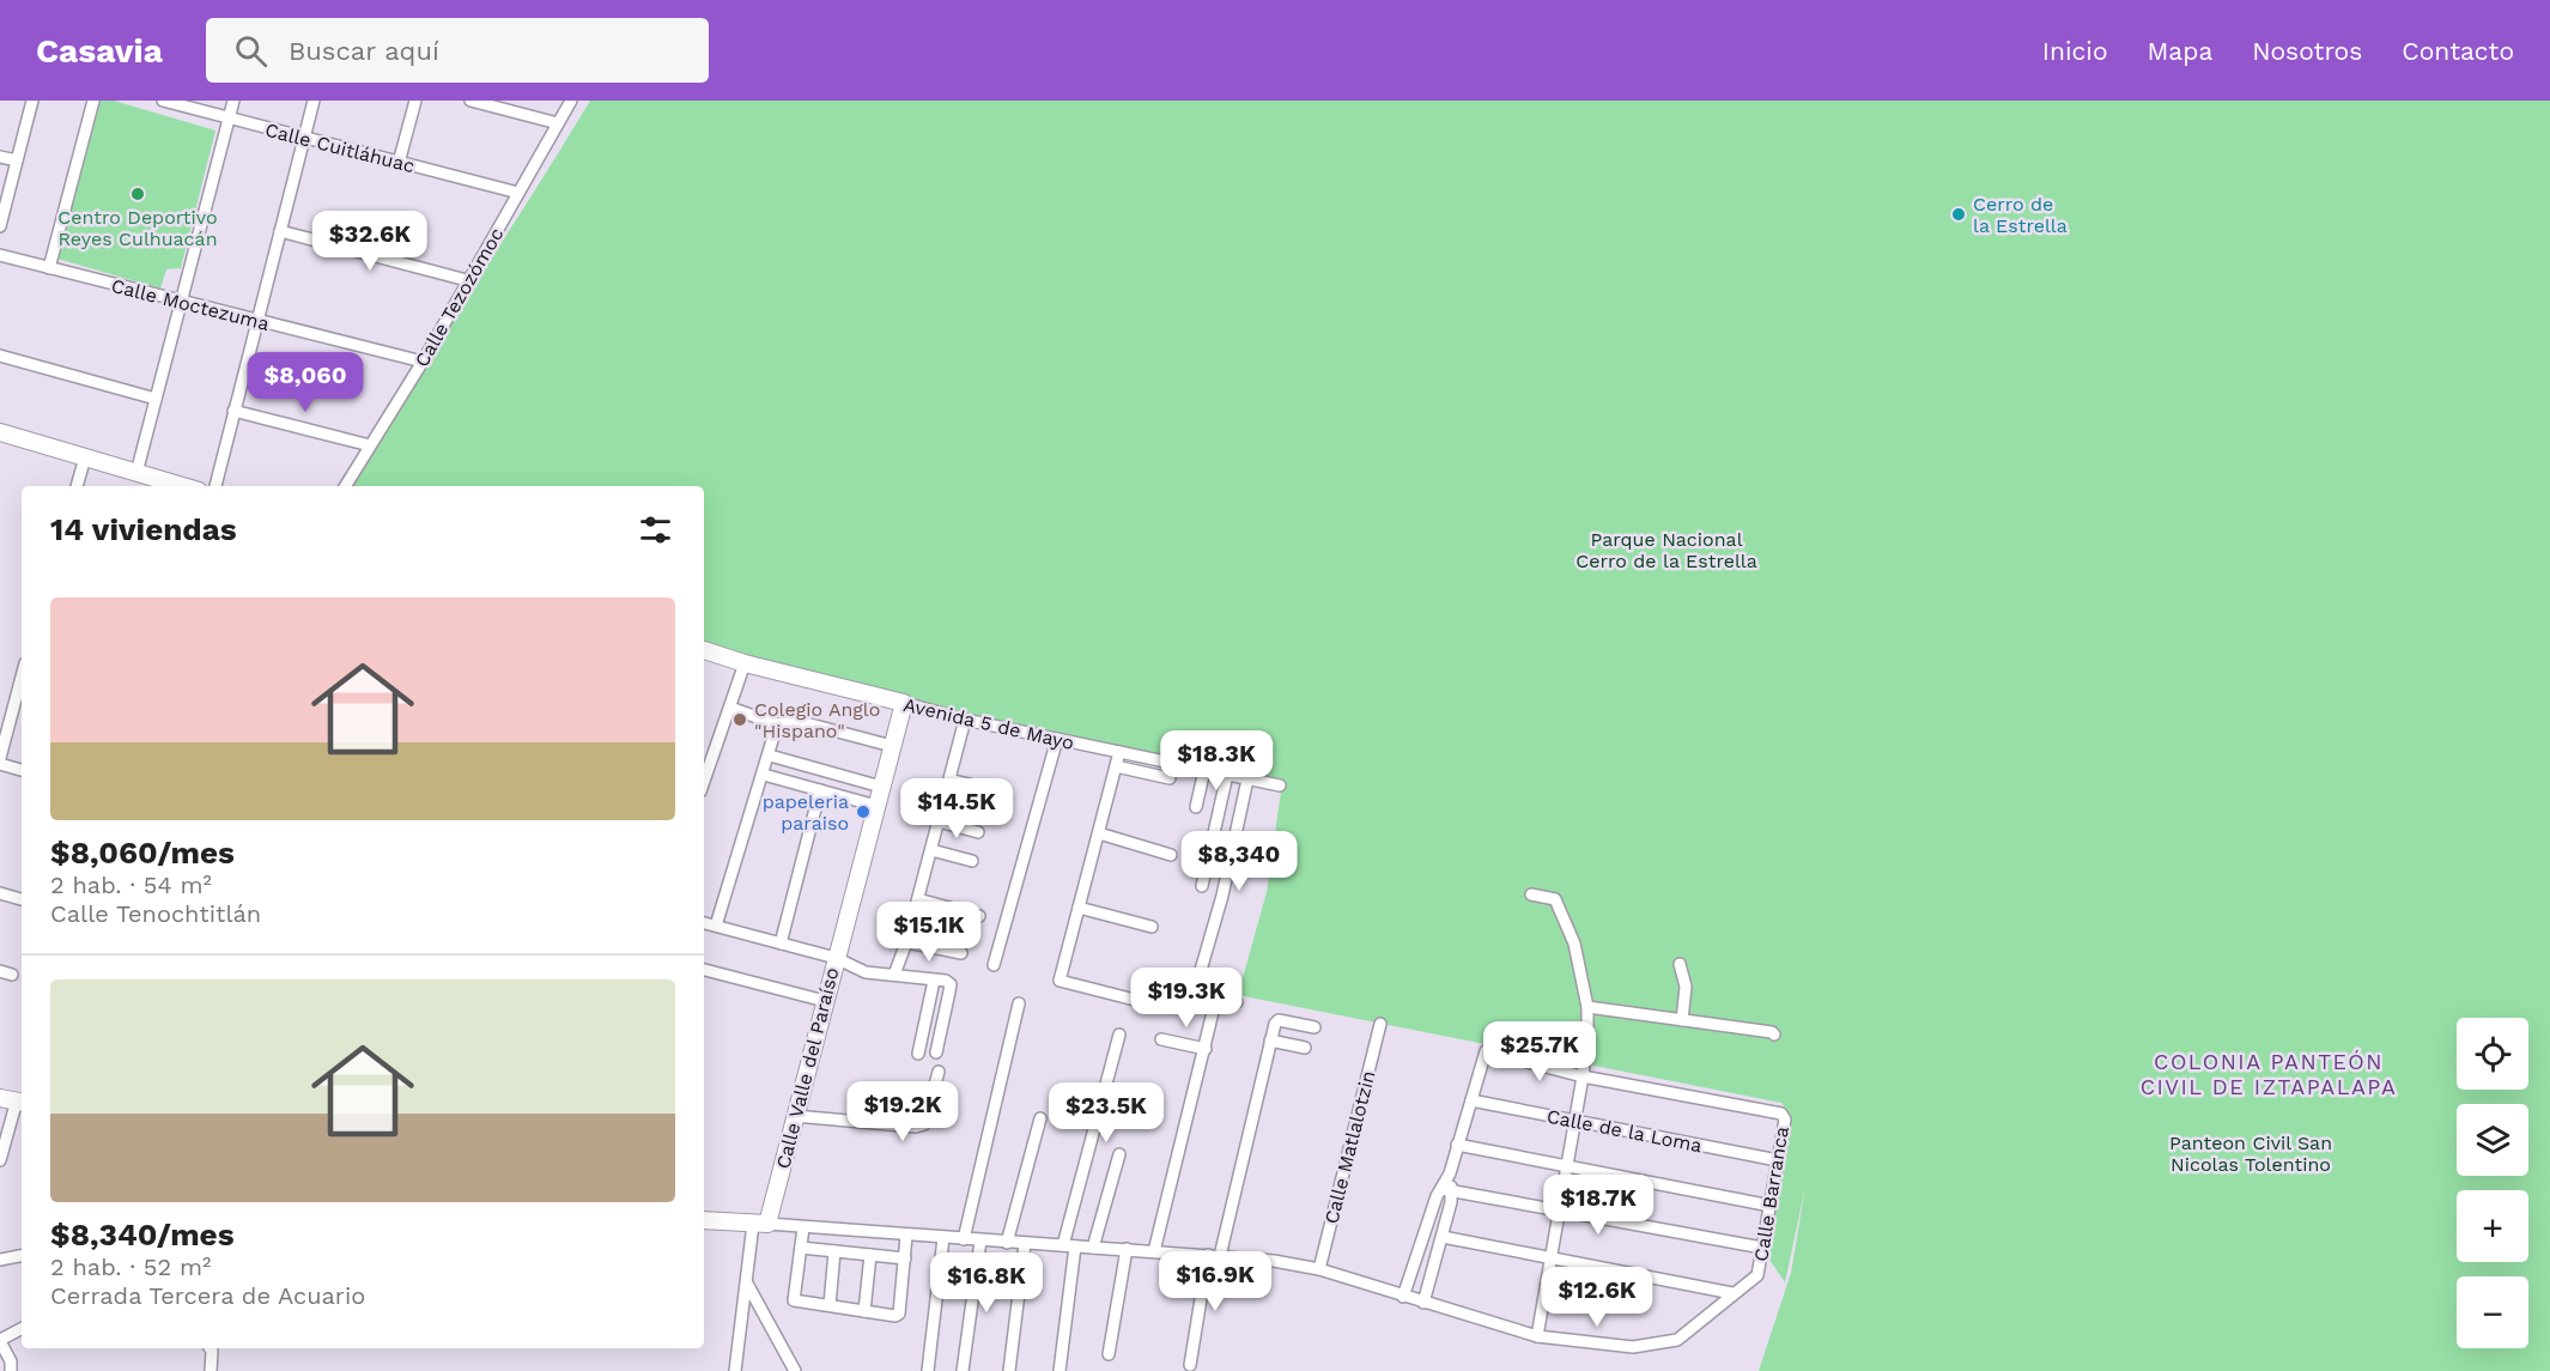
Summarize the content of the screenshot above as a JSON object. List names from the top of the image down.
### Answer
{
  "streets": {
    "street": [
      "Calle Cuitláhuac",
      "Calle Tezozómoc",
      "Calle Moctezuma",
      "Avenida 5 de Mayo",
      "Calle Valle del Paraíso",
      "Calle de la Loma",
      "Calle Matlalotzin",
      "Calle Barranca"
    ]
  },
  "crossings": [
    ["Calle Cuitláhuac", "Calle Tezozómoc"],
    ["Calle Tezozómoc", "Calle Moctezuma"],
    ["Avenida 5 de Mayo", "Calle Valle del Paraíso"],
    ["Calle de la Loma", "Calle Barranca"]
  ],
  "districts": ["COLONIA PANTEÓN CIVIL DE IZTAPALAPA"],
  "parks": ["Parque Nacional Cerro de la Estrella", "Panteon Civil San Nicolas Tolentino"],
  "places": [
    "Centro Deportivo Reyes Culhuacán",
    "Cerro de la Estrella",
    "Colegio Anglo \"Hispano\"",
    "papeleria paraiso"
  ],
  "page": {
    "header": "Casavia",
    "search": "Buscar aquí",
    "nav": [
      "Inicio",
      "Mapa",
      "Nosotros",
      "Contacto"
    ],
    "price": [
      "$32.6K",
      "$8,060",
      "$18.3K",
      "$14.5K",
      "$8,340",
      "$15.1K",
      "$19.3K",
      "$25.7K",
      "$19.2K",
      "$23.5K",
      "$18.7K",
      "$16.9K",
      "$16.8K",
      "$12.6K"
    ],
    "heading": "14 viviendas",
    "list": [
      {
        "name": "$8,060/mes",
        "note": "2 hab. · 54 m² · Calle Tenochtitlán"
      },
      {
        "name": "$8,340/mes",
        "note": "2 hab. · 52 m² · Cerrada Tercera de Acuario"
      }
    ],
    "map_buttons": ["+", "−"]
  }
}
